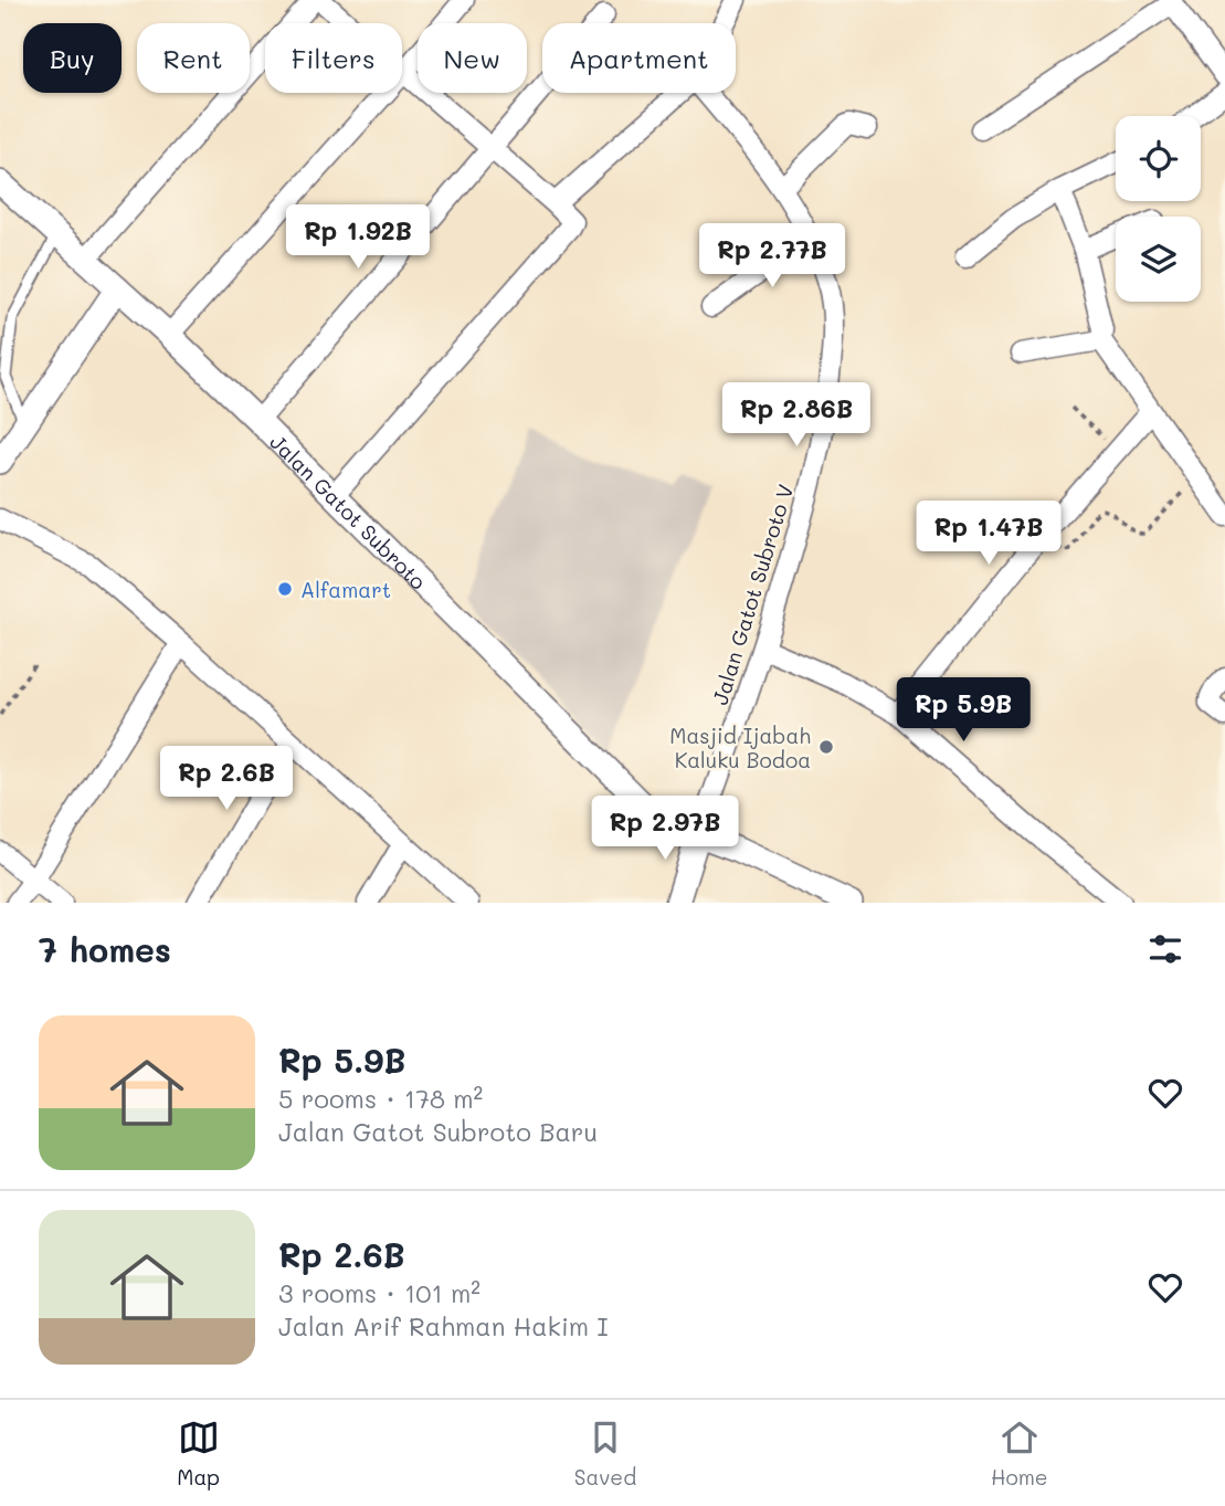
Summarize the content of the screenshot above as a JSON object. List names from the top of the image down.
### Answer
{
  "streets": {
    "street": ["Jalan Gatot Subroto", "Jalan Gatot Subroto V"]
  },
  "crossings": [
    ["Jalan Gatot Subroto", "Jalan Gatot Subroto V"]
  ],
  "places": ["Alfamart", "Masjid Ijabah Kaluku Bodoa"],
  "page": {
    "chip": [
      "Buy",
      "Rent",
      "Filters",
      "New",
      "Apartment"
    ],
    "price": [
      "Rp 1.92B",
      "Rp 2.77B",
      "Rp 2.86B",
      "Rp 1.47B",
      "Rp 5.9B",
      "Rp 2.6B",
      "Rp 2.97B"
    ],
    "heading": "7 homes",
    "list": [
      {
        "name": "Rp 5.9B",
        "note": "5 rooms · 178 m² · Jalan Gatot Subroto Baru"
      },
      {
        "name": "Rp 2.6B",
        "note": "3 rooms · 101 m² · Jalan Arif Rahman Hakim I"
      }
    ],
    "tabs": ["Map", "Saved", "Home"]
  }
}
